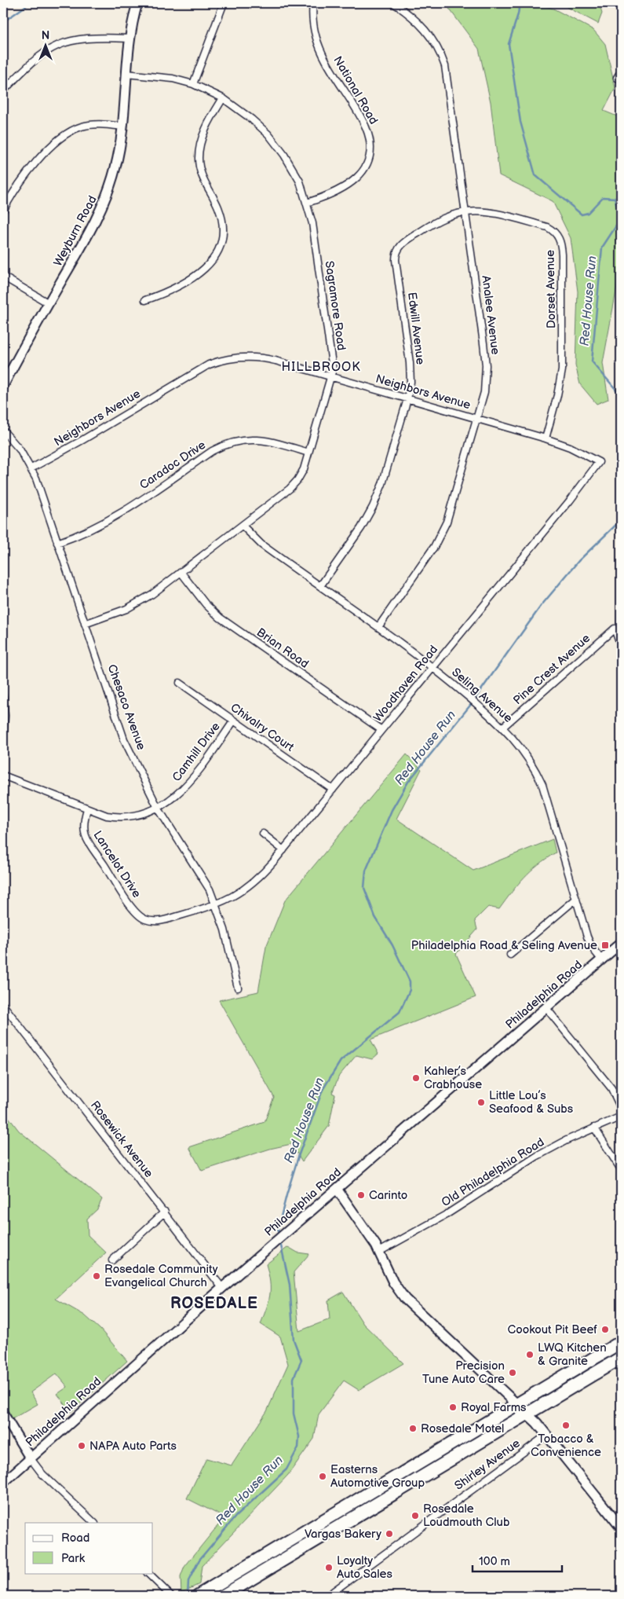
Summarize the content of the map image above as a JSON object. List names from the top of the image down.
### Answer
{
  "streets": {
    "street": [
      "National Road",
      "Weyburn Road",
      "Dorset Avenue",
      "Sagramore Road",
      "Analee Avenue",
      "Edwill Avenue",
      "Neighbors Avenue",
      "Caradoc Drive",
      "Brian Road",
      "Pine Crest Avenue",
      "Woodhaven Road",
      "Seling Avenue",
      "Chesaco Avenue",
      "Chivalry Court",
      "Camhill Drive",
      "Lancelot Drive",
      "Philadelphia Road",
      "Rosewick Avenue",
      "Old Philadelphia Road",
      "Shirley Avenue"
    ]
  },
  "crossings": [
    ["National Road", "Sagramore Road"],
    ["Weyburn Road", "Sagramore Road"],
    ["Dorset Avenue", "Analee Avenue"],
    ["Dorset Avenue", "Edwill Avenue"],
    ["Dorset Avenue", "Neighbors Avenue"],
    ["Sagramore Road", "Neighbors Avenue"],
    ["Sagramore Road", "Caradoc Drive"],
    ["Sagramore Road", "Brian Road"],
    ["Sagramore Road", "Seling Avenue"],
    ["Sagramore Road", "Chesaco Avenue"],
    ["Analee Avenue", "Edwill Avenue"],
    ["Analee Avenue", "Neighbors Avenue"],
    ["Analee Avenue", "Seling Avenue"],
    ["Edwill Avenue", "Neighbors Avenue"],
    ["Edwill Avenue", "Seling Avenue"],
    ["Neighbors Avenue", "Woodhaven Road"],
    ["Neighbors Avenue", "Chesaco Avenue"],
    ["Caradoc Drive", "Chesaco Avenue"],
    ["Brian Road", "Woodhaven Road"],
    ["Pine Crest Avenue", "Seling Avenue"],
    ["Woodhaven Road", "Seling Avenue"],
    ["Woodhaven Road", "Chesaco Avenue"],
    ["Woodhaven Road", "Chivalry Court"],
    ["Woodhaven Road", "Lancelot Drive"],
    ["Seling Avenue", "Philadelphia Road"],
    ["Chesaco Avenue", "Camhill Drive"],
    ["Chesaco Avenue", "Lancelot Drive"],
    ["Chivalry Court", "Camhill Drive"],
    ["Camhill Drive", "Lancelot Drive"],
    ["Philadelphia Road", "Rosewick Avenue"]
  ],
  "districts": ["HILLBROOK", "ROSEDALE"],
  "water": ["Red House Run"],
  "places": {
    "transit": ["Philadelphia Road & Seling Avenue"],
    "other": [
      "Kahler’s Crabhouse",
      "Little Lou’s Seafood & Subs",
      "Carinto",
      "Rosedale Community Evangelical Church",
      "Cookout Pit Beef",
      "LWQ Kitchen & Granite",
      "Precision Tune Auto Care",
      "Royal Farms",
      "Tobacco & Convenience",
      "Rosedale Motel",
      "NAPA Auto Parts",
      "Easterns Automotive Group",
      "Rosedale Loudmouth Club",
      "Vargas Bakery",
      "Loyalty Auto Sales"
    ]
  },
  "legend": ["Road", "Park"],
  "scale_bar": "100 m",
  "north": "top"
}
